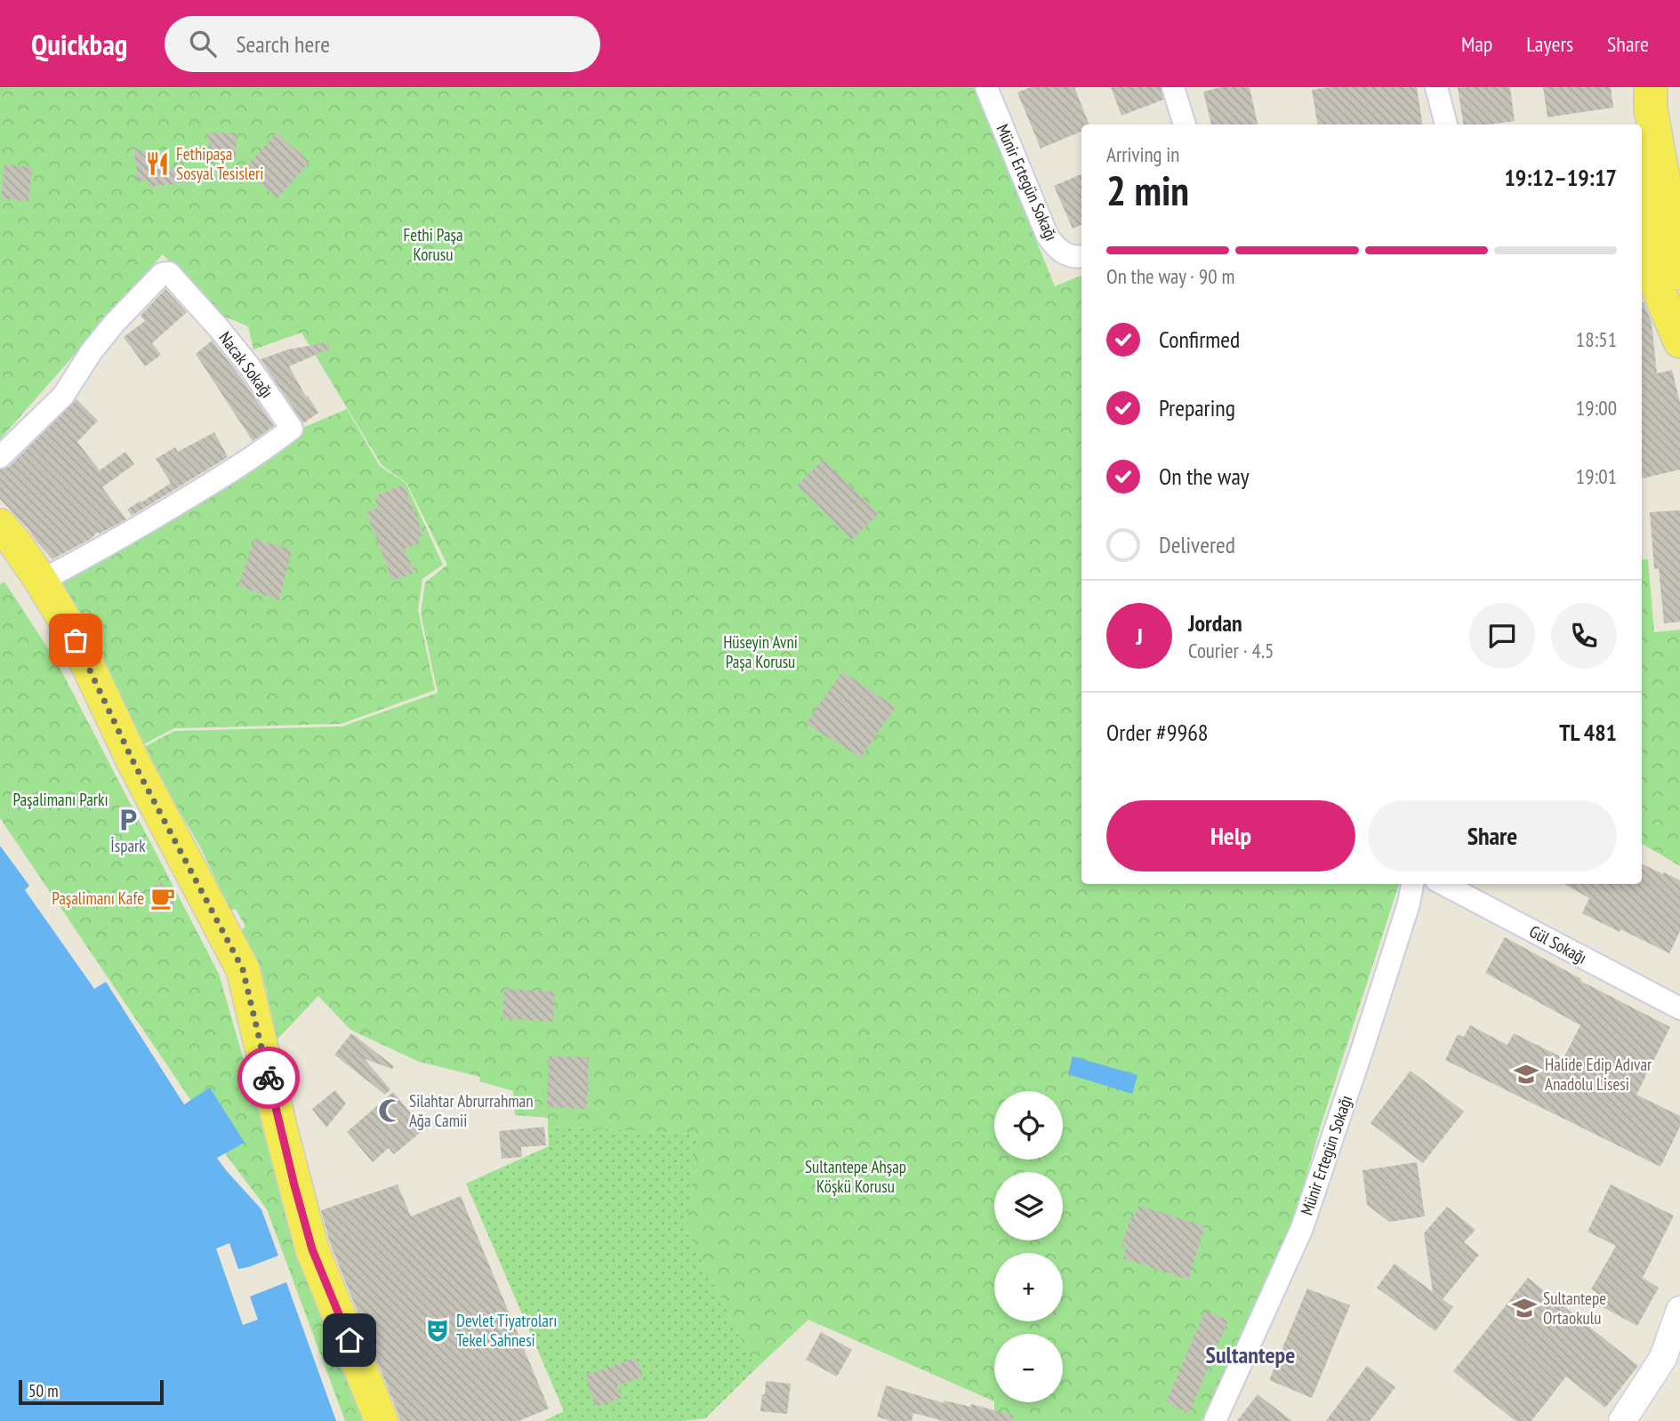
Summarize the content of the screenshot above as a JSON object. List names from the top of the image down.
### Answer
{
  "streets": {
    "street": ["Münir Ertegün Sokağı", "Nacak Sokağı", "Gül Sokağı"]
  },
  "districts": ["Sultantepe"],
  "parks": [
    "Fethi Paşa Korusu",
    "Hüseyin Avni Paşa Korusu",
    "Paşalimanı Parkı",
    "Sultantepe Ahşap Köşkü Korusu"
  ],
  "places": {
    "restaurant": ["Fethipaşa Sosyal Tesisleri"],
    "parking": ["İspark"],
    "cafe": ["Paşalimanı Kafe"],
    "school or university": ["Halide Edip Adıvar Anadolu Lisesi", "Sultantepe Ortaokulu"],
    "mosque": ["Silahtar Abrurrahman Ağa Camii"],
    "theatre": ["Devlet Tiyatroları Tekel Sahnesi"]
  },
  "scale_bar": "50 m",
  "page": {
    "header": "Quickbag",
    "search": "Search here",
    "nav": ["Map", "Layers", "Share"],
    "heading": ["2 min", "Arriving in", "19:12–19:17"],
    "panel": [
      "Jordan",
      "Courier · 4.5",
      "Order #9968",
      "TL 481"
    ],
    "bar": "On the way · 90 m",
    "list": [
      ["Confirmed", "18:51"],
      ["Preparing", "19:00"],
      ["On the way", "19:01"],
      "Delivered"
    ],
    "round": "J",
    "buttons": ["Help", "Share"],
    "map_buttons": ["+", "−"],
    "scale": "50 m"
  }
}
